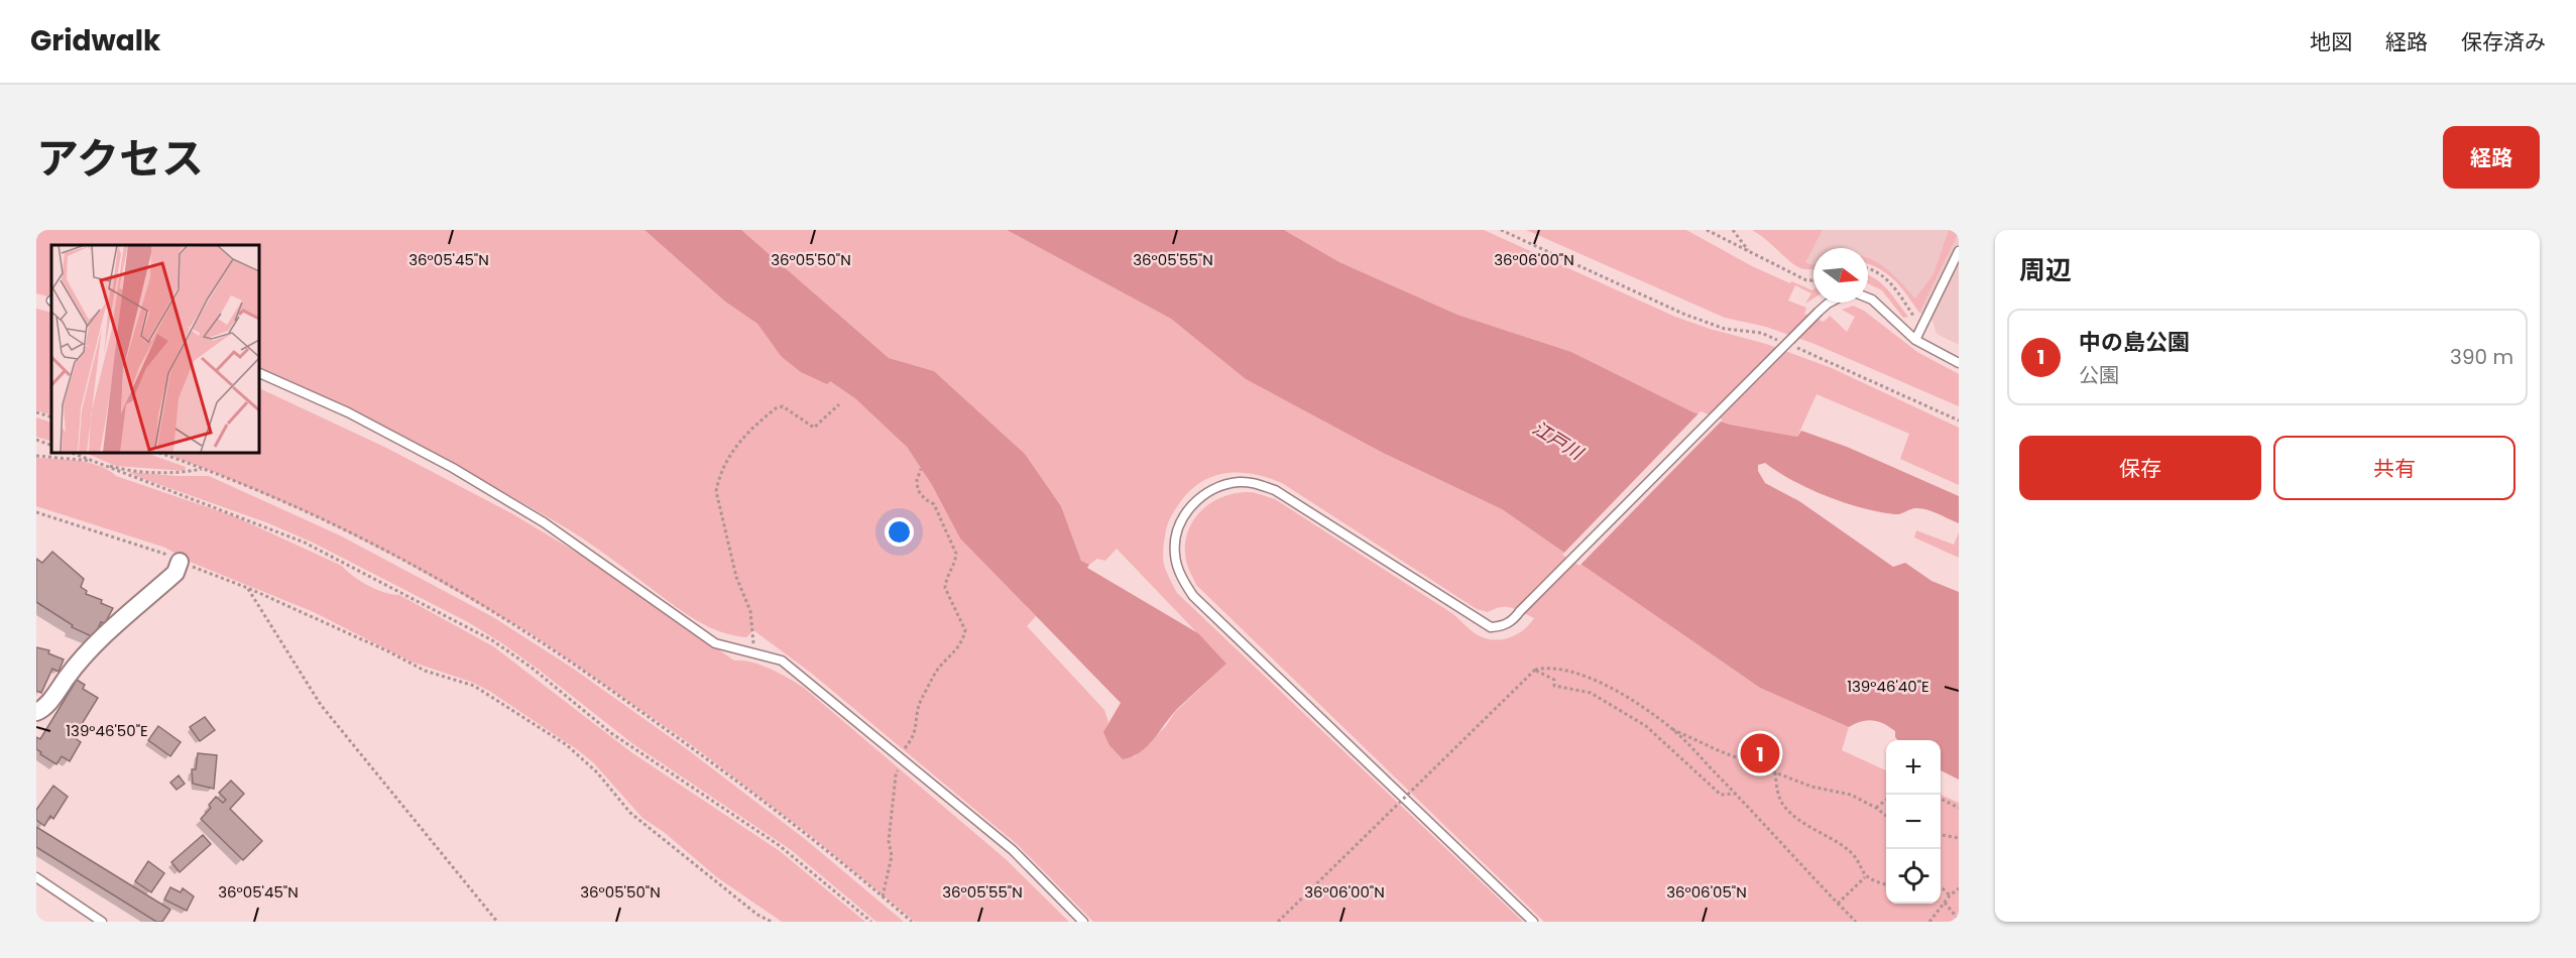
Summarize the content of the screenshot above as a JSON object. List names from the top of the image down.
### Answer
{
  "water": ["江戸川"],
  "north": "right",
  "page": {
    "header": "Gridwalk",
    "nav": ["地図", "経路", "保存済み"],
    "title": "アクセス",
    "buttons": [
      "経路",
      ["保存", "共有"]
    ],
    "heading": "周辺",
    "list": [
      {
        "mark": "1",
        "name": "中の島公園",
        "note": "公園",
        "value": "390 m"
      }
    ],
    "pins": "1",
    "map_buttons": ["+", "−"]
  },
  "coordinates": [
    "36°05'45\"N",
    "36°05'50\"N",
    "36°05'55\"N",
    "36°06'00\"N",
    "139°46'40\"E",
    "139°46'50\"E",
    "36°06'05\"N"
  ]
}
